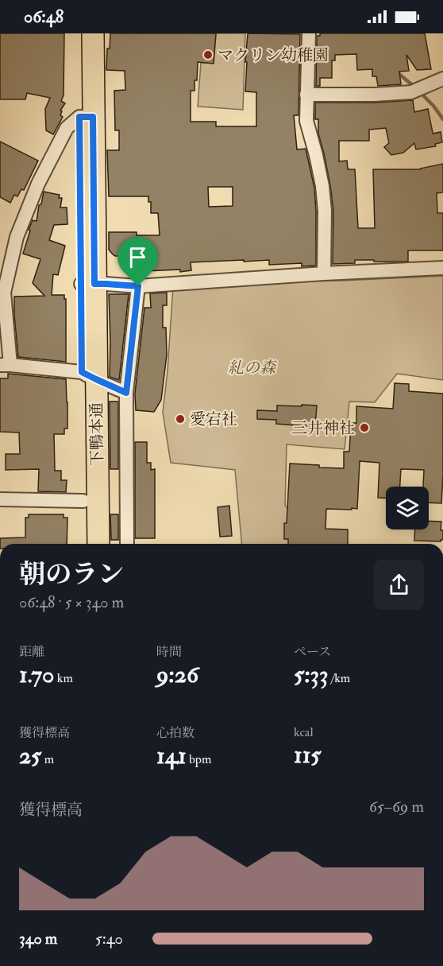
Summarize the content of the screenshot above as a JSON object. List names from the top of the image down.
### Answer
{
  "streets": {
    "main road": ["下鴨本通"]
  },
  "parks": ["糺の森"],
  "places": ["マクリン幼稚園", "愛宕社", "三井神社"],
  "page": {
    "status": "06:48",
    "heading": ["朝のラン", "06:48 · 5 × 340 m"],
    "stats": [
      ["距離", "1.70 km"],
      ["時間", "9:26"],
      ["ペース", "5:33 /km"],
      ["獲得標高", "25 m"],
      ["心拍数", "141 bpm"],
      ["kcal", "115"]
    ],
    "chart": ["獲得標高", "65–69 m"],
    "list": [
      {
        "name": "340 m",
        "note": "5:40"
      }
    ]
  }
}
